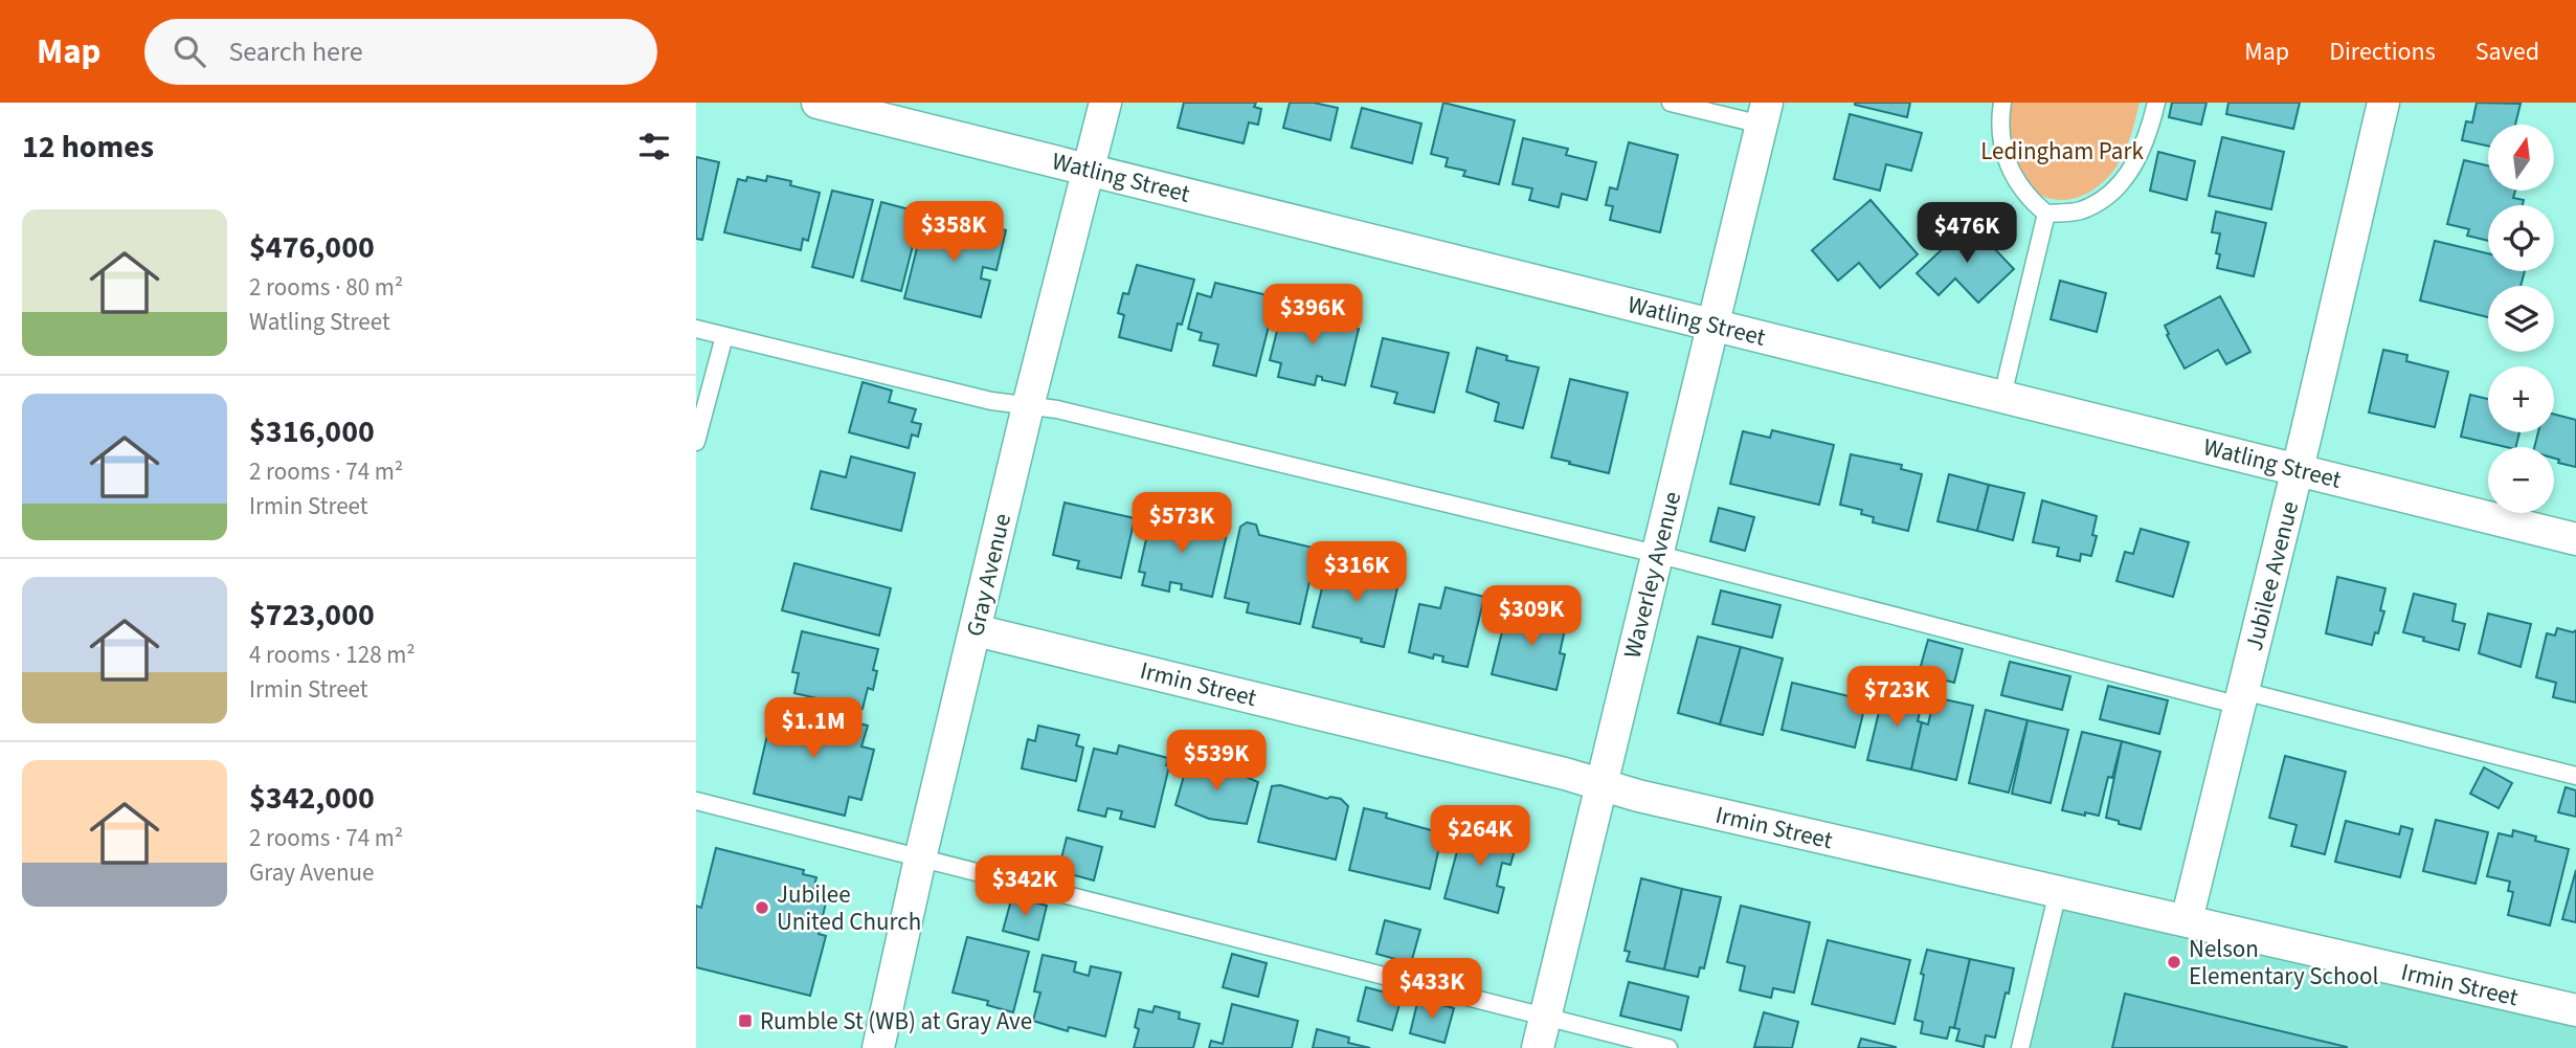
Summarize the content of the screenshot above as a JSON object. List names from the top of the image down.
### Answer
{
  "streets": {
    "street": [
      "Watling Street",
      "Gray Avenue",
      "Waverley Avenue",
      "Jubilee Avenue",
      "Irmin Street"
    ]
  },
  "crossings": [
    ["Watling Street", "Gray Avenue"],
    ["Watling Street", "Waverley Avenue"],
    ["Watling Street", "Jubilee Avenue"],
    ["Gray Avenue", "Irmin Street"],
    ["Waverley Avenue", "Irmin Street"],
    ["Jubilee Avenue", "Irmin Street"]
  ],
  "parks": ["Ledingham Park"],
  "places": {
    "other": ["Jubilee United Church", "Nelson Elementary School"],
    "transit": ["Rumble St (WB) at Gray Ave"]
  },
  "north": "top",
  "page": {
    "header": "Map",
    "search": "Search here",
    "nav": ["Map", "Directions", "Saved"],
    "heading": "12 homes",
    "map_buttons": ["+", "−"],
    "list": [
      {
        "name": "$476,000",
        "note": "2 rooms · 80 m² · Watling Street"
      },
      {
        "name": "$316,000",
        "note": "2 rooms · 74 m² · Irmin Street"
      },
      {
        "name": "$723,000",
        "note": "4 rooms · 128 m² · Irmin Street"
      },
      {
        "name": "$342,000",
        "note": "2 rooms · 74 m² · Gray Avenue"
      }
    ],
    "price": [
      "$358K",
      "$476K",
      "$396K",
      "$573K",
      "$316K",
      "$309K",
      "$723K",
      "$1.1M",
      "$539K",
      "$264K",
      "$342K",
      "$433K"
    ]
  }
}
